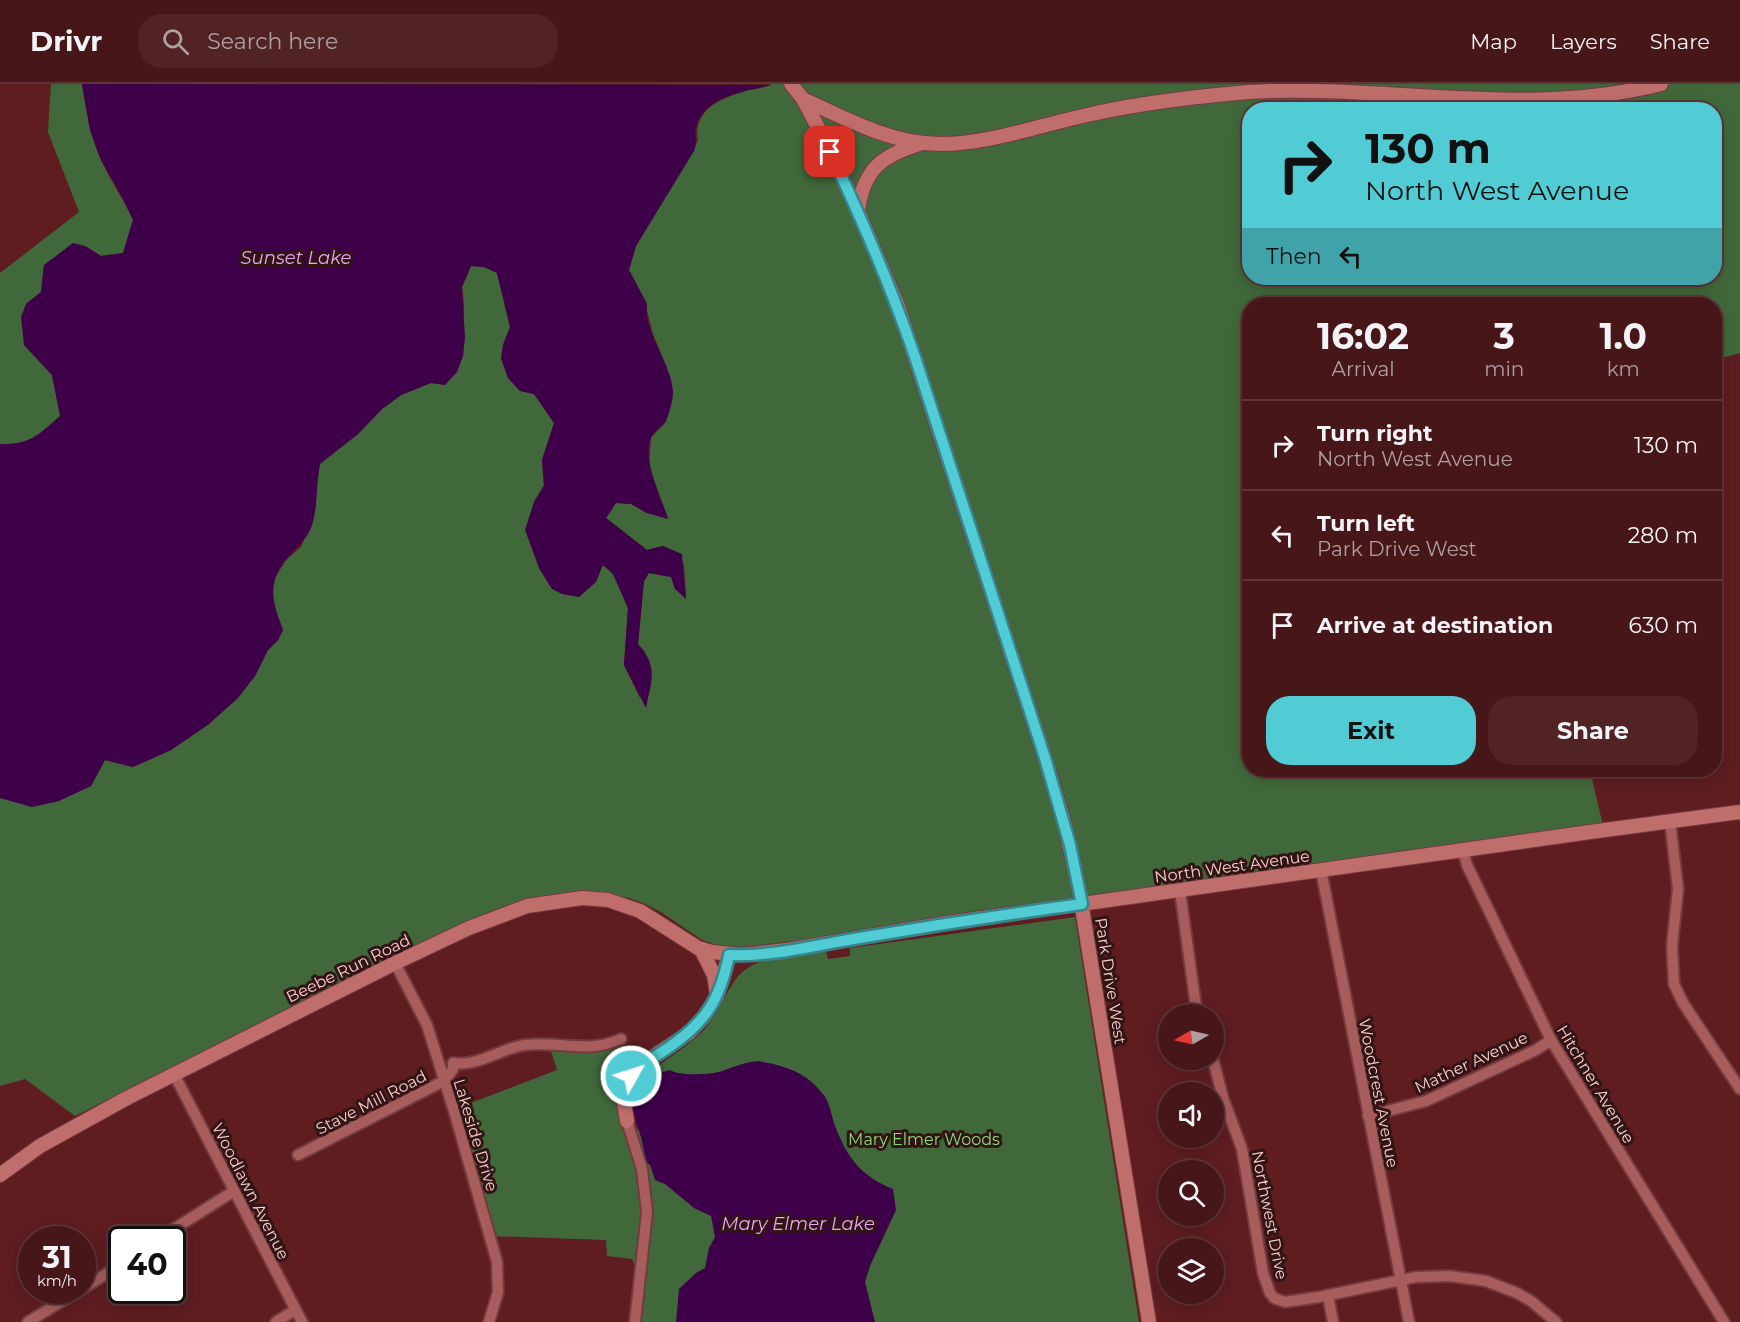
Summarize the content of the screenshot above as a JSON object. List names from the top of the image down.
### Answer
{
  "streets": {
    "street": [
      "North West Avenue",
      "Beebe Run Road",
      "Park Drive West",
      "Mather Avenue",
      "Hitchner Avenue",
      "Woodcrest Avenue",
      "Stave Mill Road",
      "Lakeside Drive",
      "Woodlawn Avenue",
      "Northwest Drive"
    ]
  },
  "crossings": [
    ["North West Avenue", "Beebe Run Road"],
    ["North West Avenue", "Park Drive West"],
    ["North West Avenue", "Hitchner Avenue"],
    ["North West Avenue", "Woodcrest Avenue"],
    ["Beebe Run Road", "Lakeside Drive"],
    ["Beebe Run Road", "Woodlawn Avenue"],
    ["Mather Avenue", "Hitchner Avenue"],
    ["Mather Avenue", "Woodcrest Avenue"],
    ["Woodcrest Avenue", "Northwest Drive"],
    ["Stave Mill Road", "Lakeside Drive"]
  ],
  "water": ["Sunset Lake", "Mary Elmer Lake"],
  "parks": ["Mary Elmer Woods"],
  "north": "left",
  "page": {
    "header": "Drivr",
    "search": "Search here",
    "nav": ["Map", "Layers", "Share"],
    "turn": ["130 m", "North West Avenue"],
    "then": "Then",
    "eta": [
      "16:02",
      "Arrival",
      "3",
      "min",
      "1.0",
      "km"
    ],
    "list": [
      {
        "name": "Turn right",
        "note": "North West Avenue",
        "value": "130 m"
      },
      {
        "name": "Turn left",
        "note": "Park Drive West",
        "value": "280 m"
      },
      {
        "name": "Arrive at destination",
        "value": "630 m"
      }
    ],
    "buttons": ["Exit", "Share"],
    "speed": "31 km/h",
    "limit": "40"
  }
}
